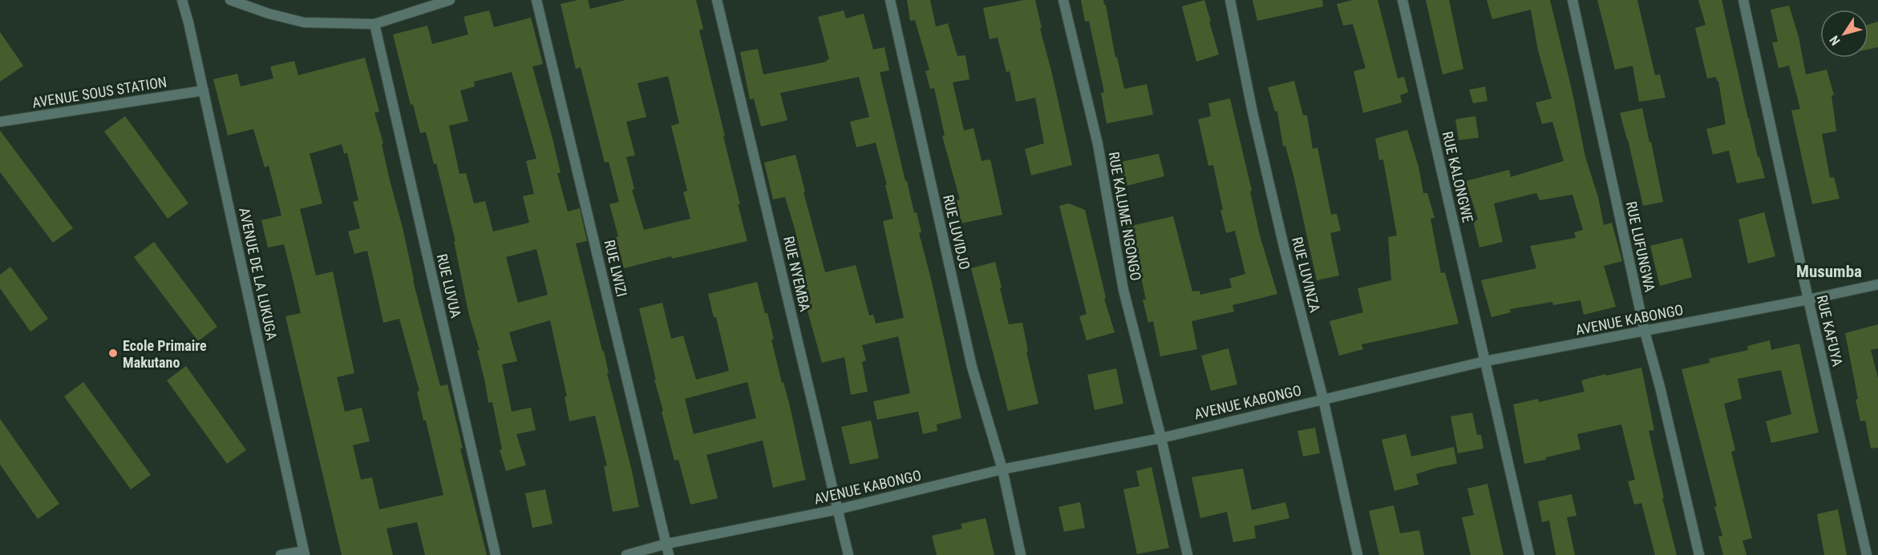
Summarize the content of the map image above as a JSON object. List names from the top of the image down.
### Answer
{
  "streets": {
    "street": [
      "AVENUE SOUS STATION",
      "RUE KALONGWE",
      "RUE KALUME NGONGO",
      "RUE LUVIDJO",
      "RUE LUFUNGWA",
      "RUE LWIZI",
      "AVENUE DE LA LUKUGA",
      "RUE NYEMBA",
      "RUE LUVINZA",
      "RUE LUVUA",
      "AVENUE KABONGO",
      "RUE KAFUYA"
    ]
  },
  "crossings": [
    ["AVENUE SOUS STATION", "AVENUE DE LA LUKUGA"],
    ["RUE KALONGWE", "AVENUE KABONGO"],
    ["RUE KALUME NGONGO", "AVENUE KABONGO"],
    ["RUE LUVIDJO", "AVENUE KABONGO"],
    ["RUE LUFUNGWA", "AVENUE KABONGO"],
    ["RUE LWIZI", "AVENUE KABONGO"],
    ["RUE NYEMBA", "AVENUE KABONGO"],
    ["RUE LUVINZA", "AVENUE KABONGO"],
    ["AVENUE KABONGO", "RUE KAFUYA"]
  ],
  "districts": ["Musumba"],
  "places": ["Ecole Primaire Makutano"],
  "north": "bottom left"
}
